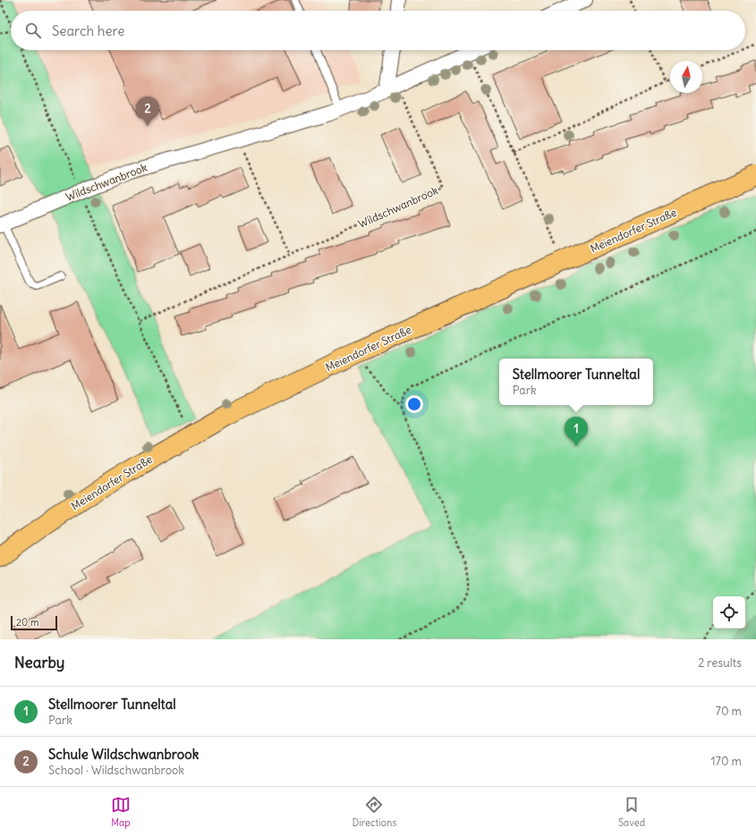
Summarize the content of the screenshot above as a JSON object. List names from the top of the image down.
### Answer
{
  "streets": {
    "main road": ["Meiendorfer Straße"],
    "street": ["Wildschwanbrook"]
  },
  "scale_bar": "20 m",
  "north": "top",
  "page": {
    "search": "Search here",
    "pins": ["2", "1"],
    "popup": ["Stellmoorer Tunneltal", "Park"],
    "scale": "20 m",
    "heading": ["Nearby", "2 results"],
    "list": [
      {
        "mark": "1",
        "name": "Stellmoorer Tunneltal",
        "note": "Park",
        "value": "70 m"
      },
      {
        "mark": "2",
        "name": "Schule Wildschwanbrook",
        "note": "School · Wildschwanbrook",
        "value": "170 m"
      }
    ],
    "nav": ["Map", "Directions", "Saved"]
  }
}
